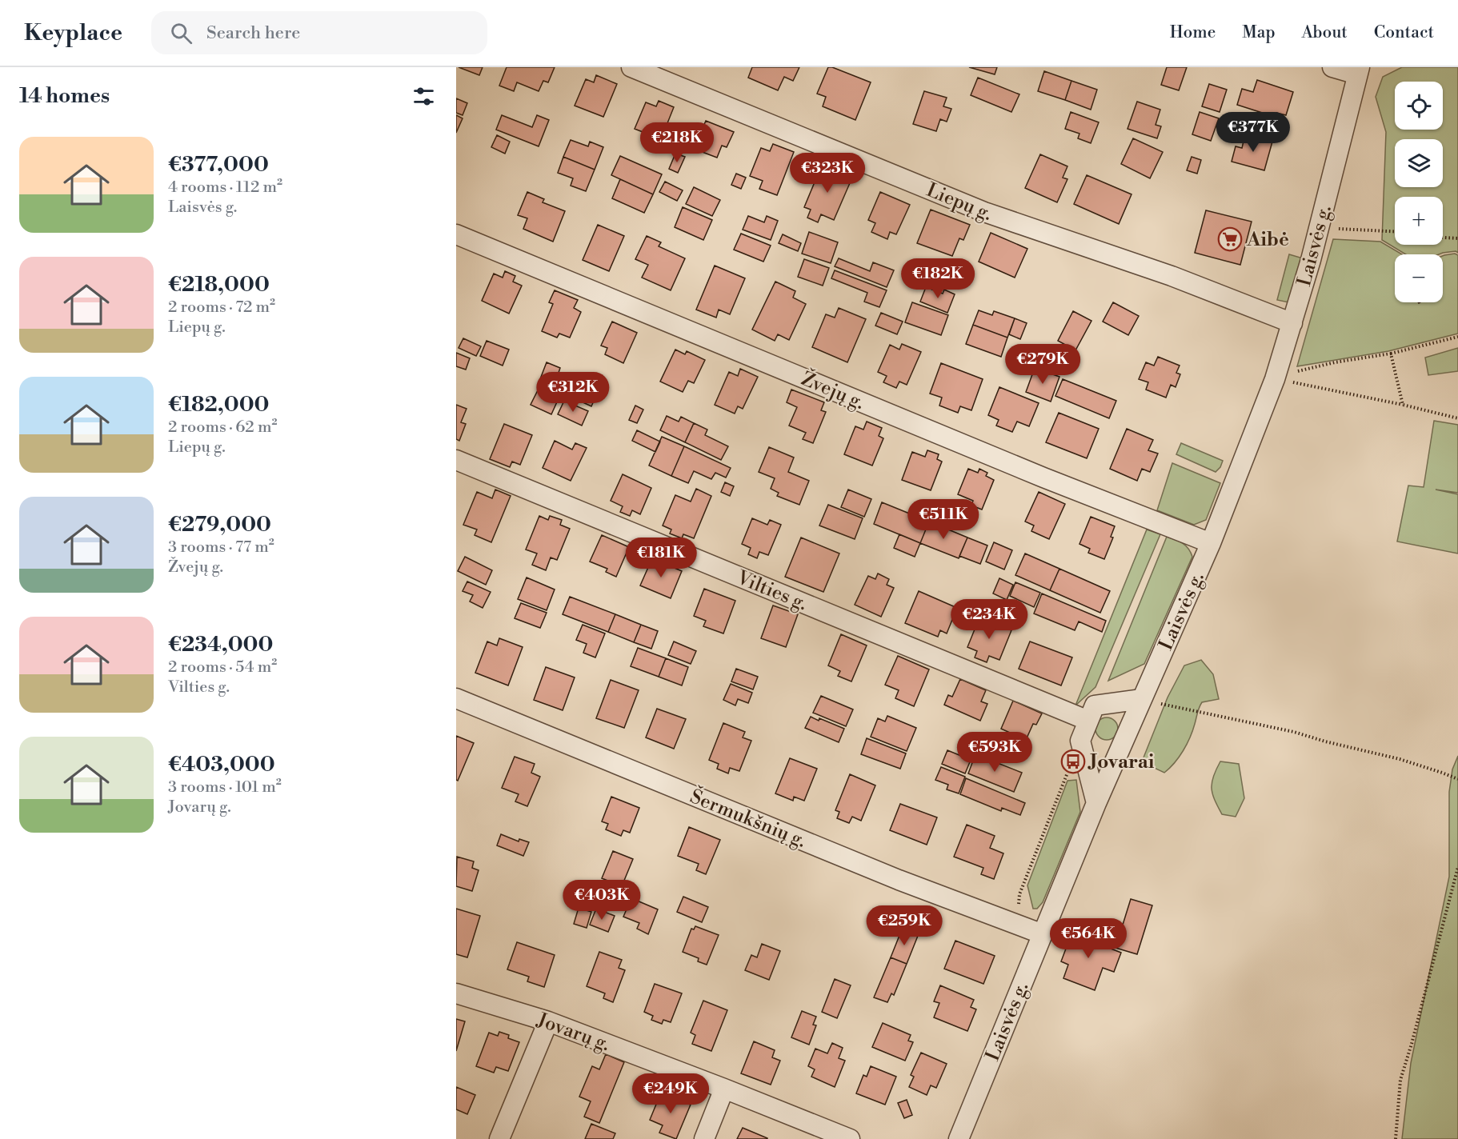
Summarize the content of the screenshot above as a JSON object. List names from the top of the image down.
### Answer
{
  "streets": {
    "street": [
      "Liepų g.",
      "Laisvės g.",
      "Žvejų g.",
      "Vilties g.",
      "Šermukšnių g.",
      "Jovarų g."
    ]
  },
  "crossings": [
    ["Liepų g.", "Laisvės g."],
    ["Laisvės g.", "Žvejų g."],
    ["Laisvės g.", "Šermukšnių g."]
  ],
  "places": {
    "supermarket": ["Aibė"],
    "bus stop": ["Jovarai"]
  },
  "page": {
    "header": "Keyplace",
    "search": "Search here",
    "nav": [
      "Home",
      "Map",
      "About",
      "Contact"
    ],
    "heading": "14 homes",
    "map_buttons": ["+", "−"],
    "price": [
      "€377K",
      "€218K",
      "€323K",
      "€182K",
      "€279K",
      "€312K",
      "€511K",
      "€181K",
      "€234K",
      "€593K",
      "€403K",
      "€259K",
      "€564K",
      "€249K"
    ],
    "list": [
      {
        "name": "€377,000",
        "note": "4 rooms · 112 m² · Laisvės g."
      },
      {
        "name": "€218,000",
        "note": "2 rooms · 72 m² · Liepų g."
      },
      {
        "name": "€182,000",
        "note": "2 rooms · 62 m² · Liepų g."
      },
      {
        "name": "€279,000",
        "note": "3 rooms · 77 m² · Žvejų g."
      },
      {
        "name": "€234,000",
        "note": "2 rooms · 54 m² · Vilties g."
      },
      {
        "name": "€403,000",
        "note": "3 rooms · 101 m² · Jovarų g."
      }
    ]
  }
}
